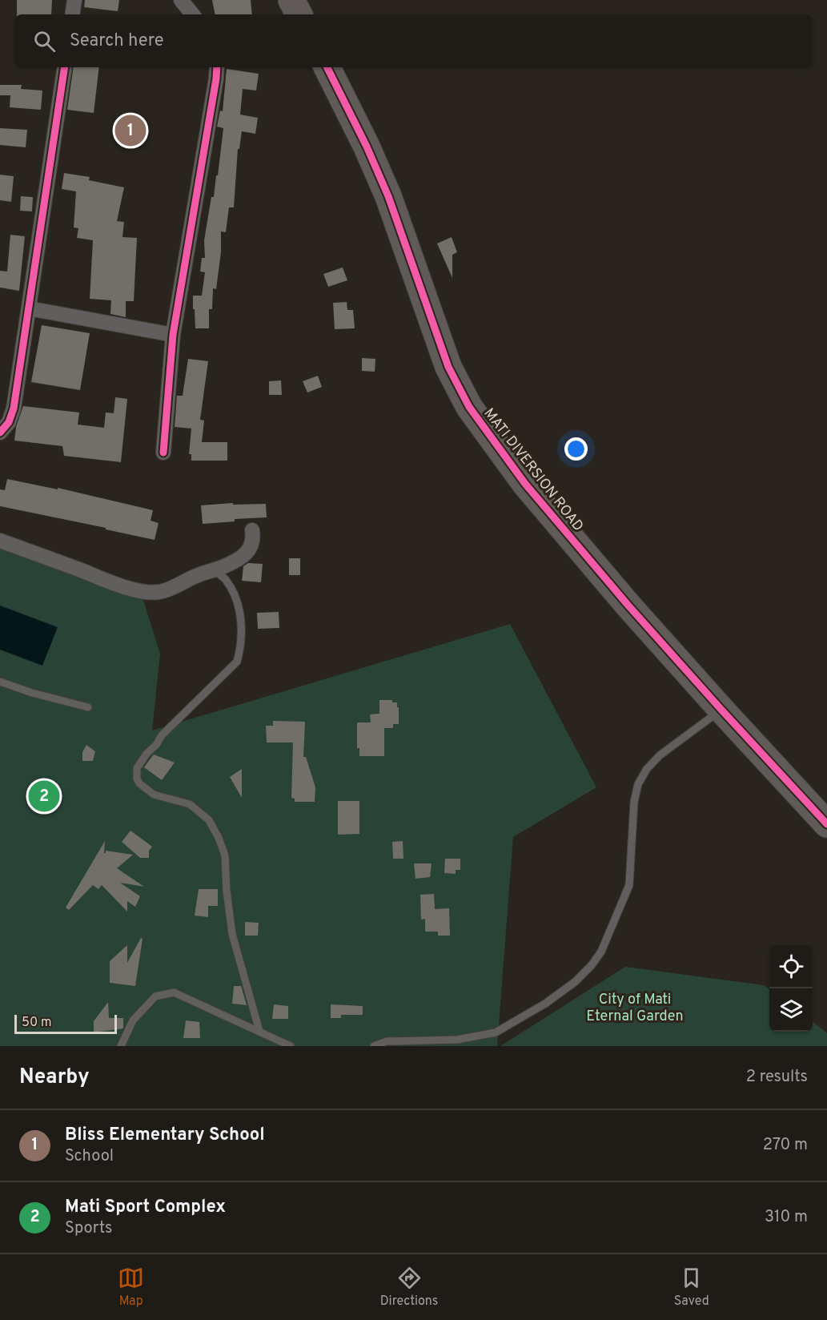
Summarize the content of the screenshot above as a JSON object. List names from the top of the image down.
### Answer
{
  "streets": {
    "highway": ["MATI DIVERSION ROAD"]
  },
  "parks": ["City of Mati Eternal Garden"],
  "scale_bar": "50 m",
  "page": {
    "search": "Search here",
    "pins": ["1", "2"],
    "scale": "50 m",
    "heading": ["Nearby", "2 results"],
    "list": [
      {
        "mark": "1",
        "name": "Bliss Elementary School",
        "note": "School",
        "value": "270 m"
      },
      {
        "mark": "2",
        "name": "Mati Sport Complex",
        "note": "Sports",
        "value": "310 m"
      }
    ],
    "nav": ["Map", "Directions", "Saved"]
  }
}
